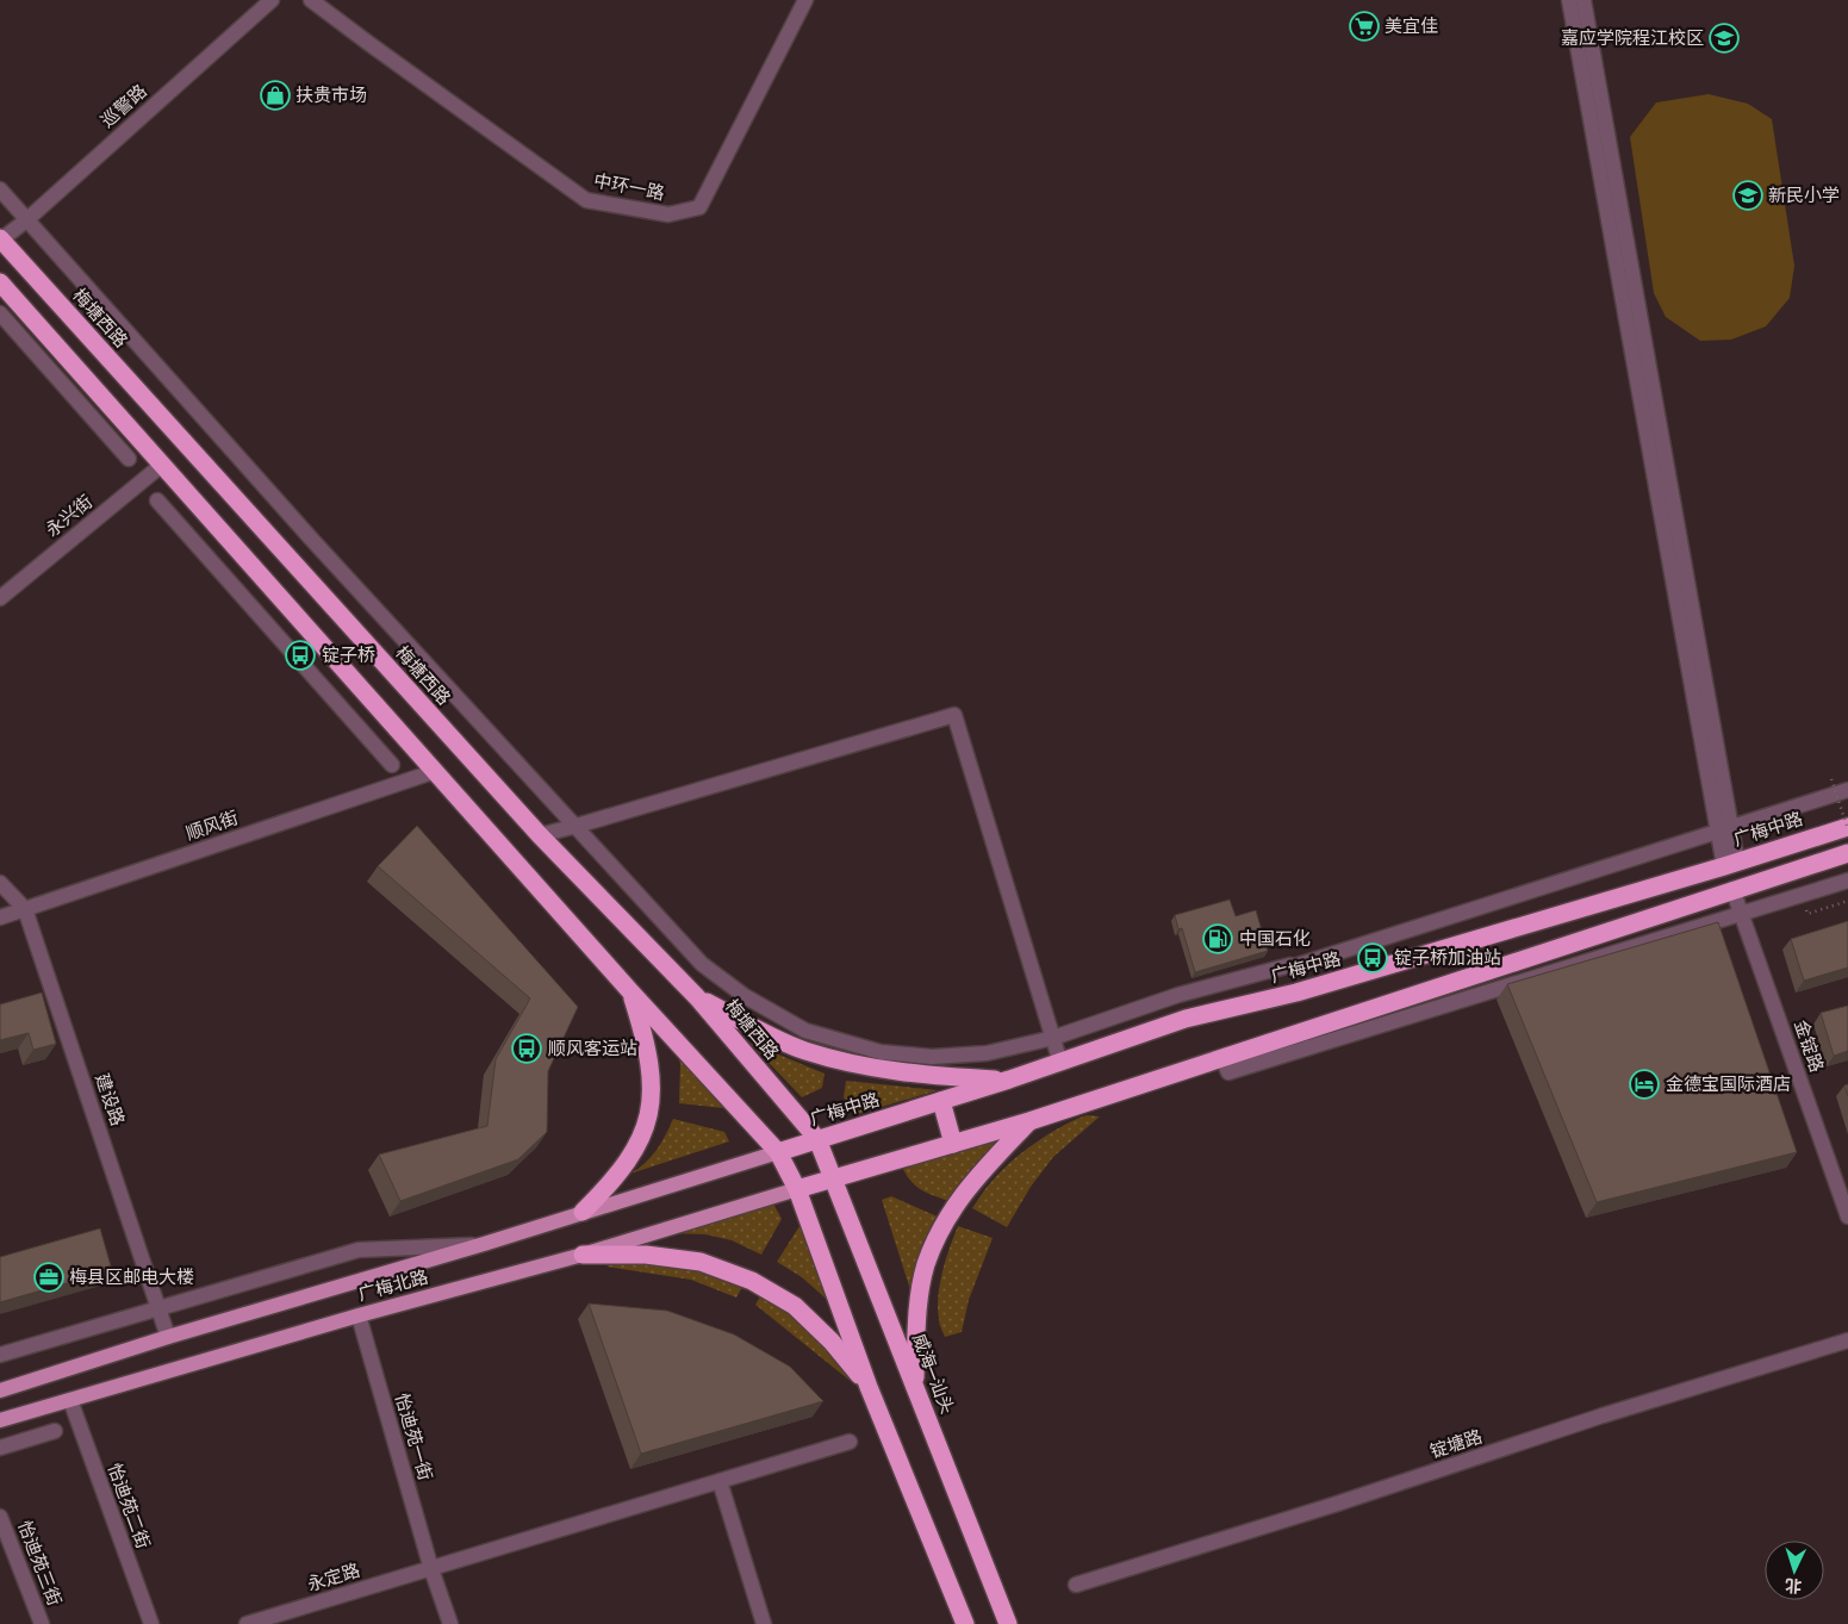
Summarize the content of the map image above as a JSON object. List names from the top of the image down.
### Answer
{
  "streets": {
    "highway": ["梅塘西路", "广梅中路", "威海—汕头"],
    "main road": ["广梅北路"],
    "street": [
      "巡警路",
      "中环一路",
      "永兴街",
      "顺风街",
      "金锭路",
      "建设路",
      "怡迪苑一街",
      "锭塘路",
      "怡迪苑二街",
      "怡迪苑三街",
      "永定路"
    ]
  },
  "crossings": [
    ["巡警路", "梅塘西路"],
    ["梅塘西路", "广梅中路"],
    ["梅塘西路", "威海—汕头"],
    ["顺风街", "建设路"],
    ["广梅中路", "广梅北路"],
    ["广梅中路", "威海—汕头"],
    ["建设路", "广梅北路"],
    ["广梅北路", "怡迪苑一街"],
    ["广梅北路", "怡迪苑二街"],
    ["怡迪苑一街", "永定路"]
  ],
  "places": {
    "supermarket": ["美宜佳"],
    "school or university": ["嘉应学院程江校区", "新民小学"],
    "shop": ["扶贵市场"],
    "bus stop": ["锭子桥", "锭子桥加油站", "顺风客运站"],
    "fuel station": ["中国石化"],
    "hotel": ["金德宝国际酒店"],
    "office": ["梅县区邮电大楼"]
  },
  "north": "bottom"
}
